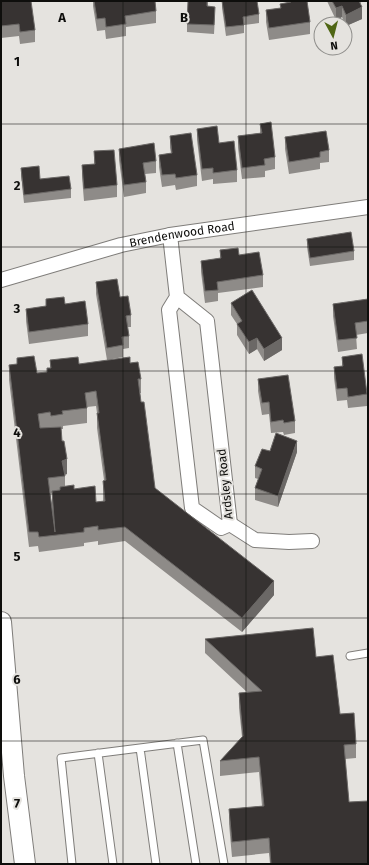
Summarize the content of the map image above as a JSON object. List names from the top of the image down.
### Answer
{
  "streets": {
    "street": ["Brendenwood Road", "Ardsley Road"]
  },
  "crossings": [
    ["Brendenwood Road", "Ardsley Road"]
  ],
  "north": "bottom",
  "grid": {
    "columns": ["A", "B"],
    "rows": [
      "1",
      "2",
      "3",
      "4",
      "5",
      "6",
      "7"
    ]
  }
}
